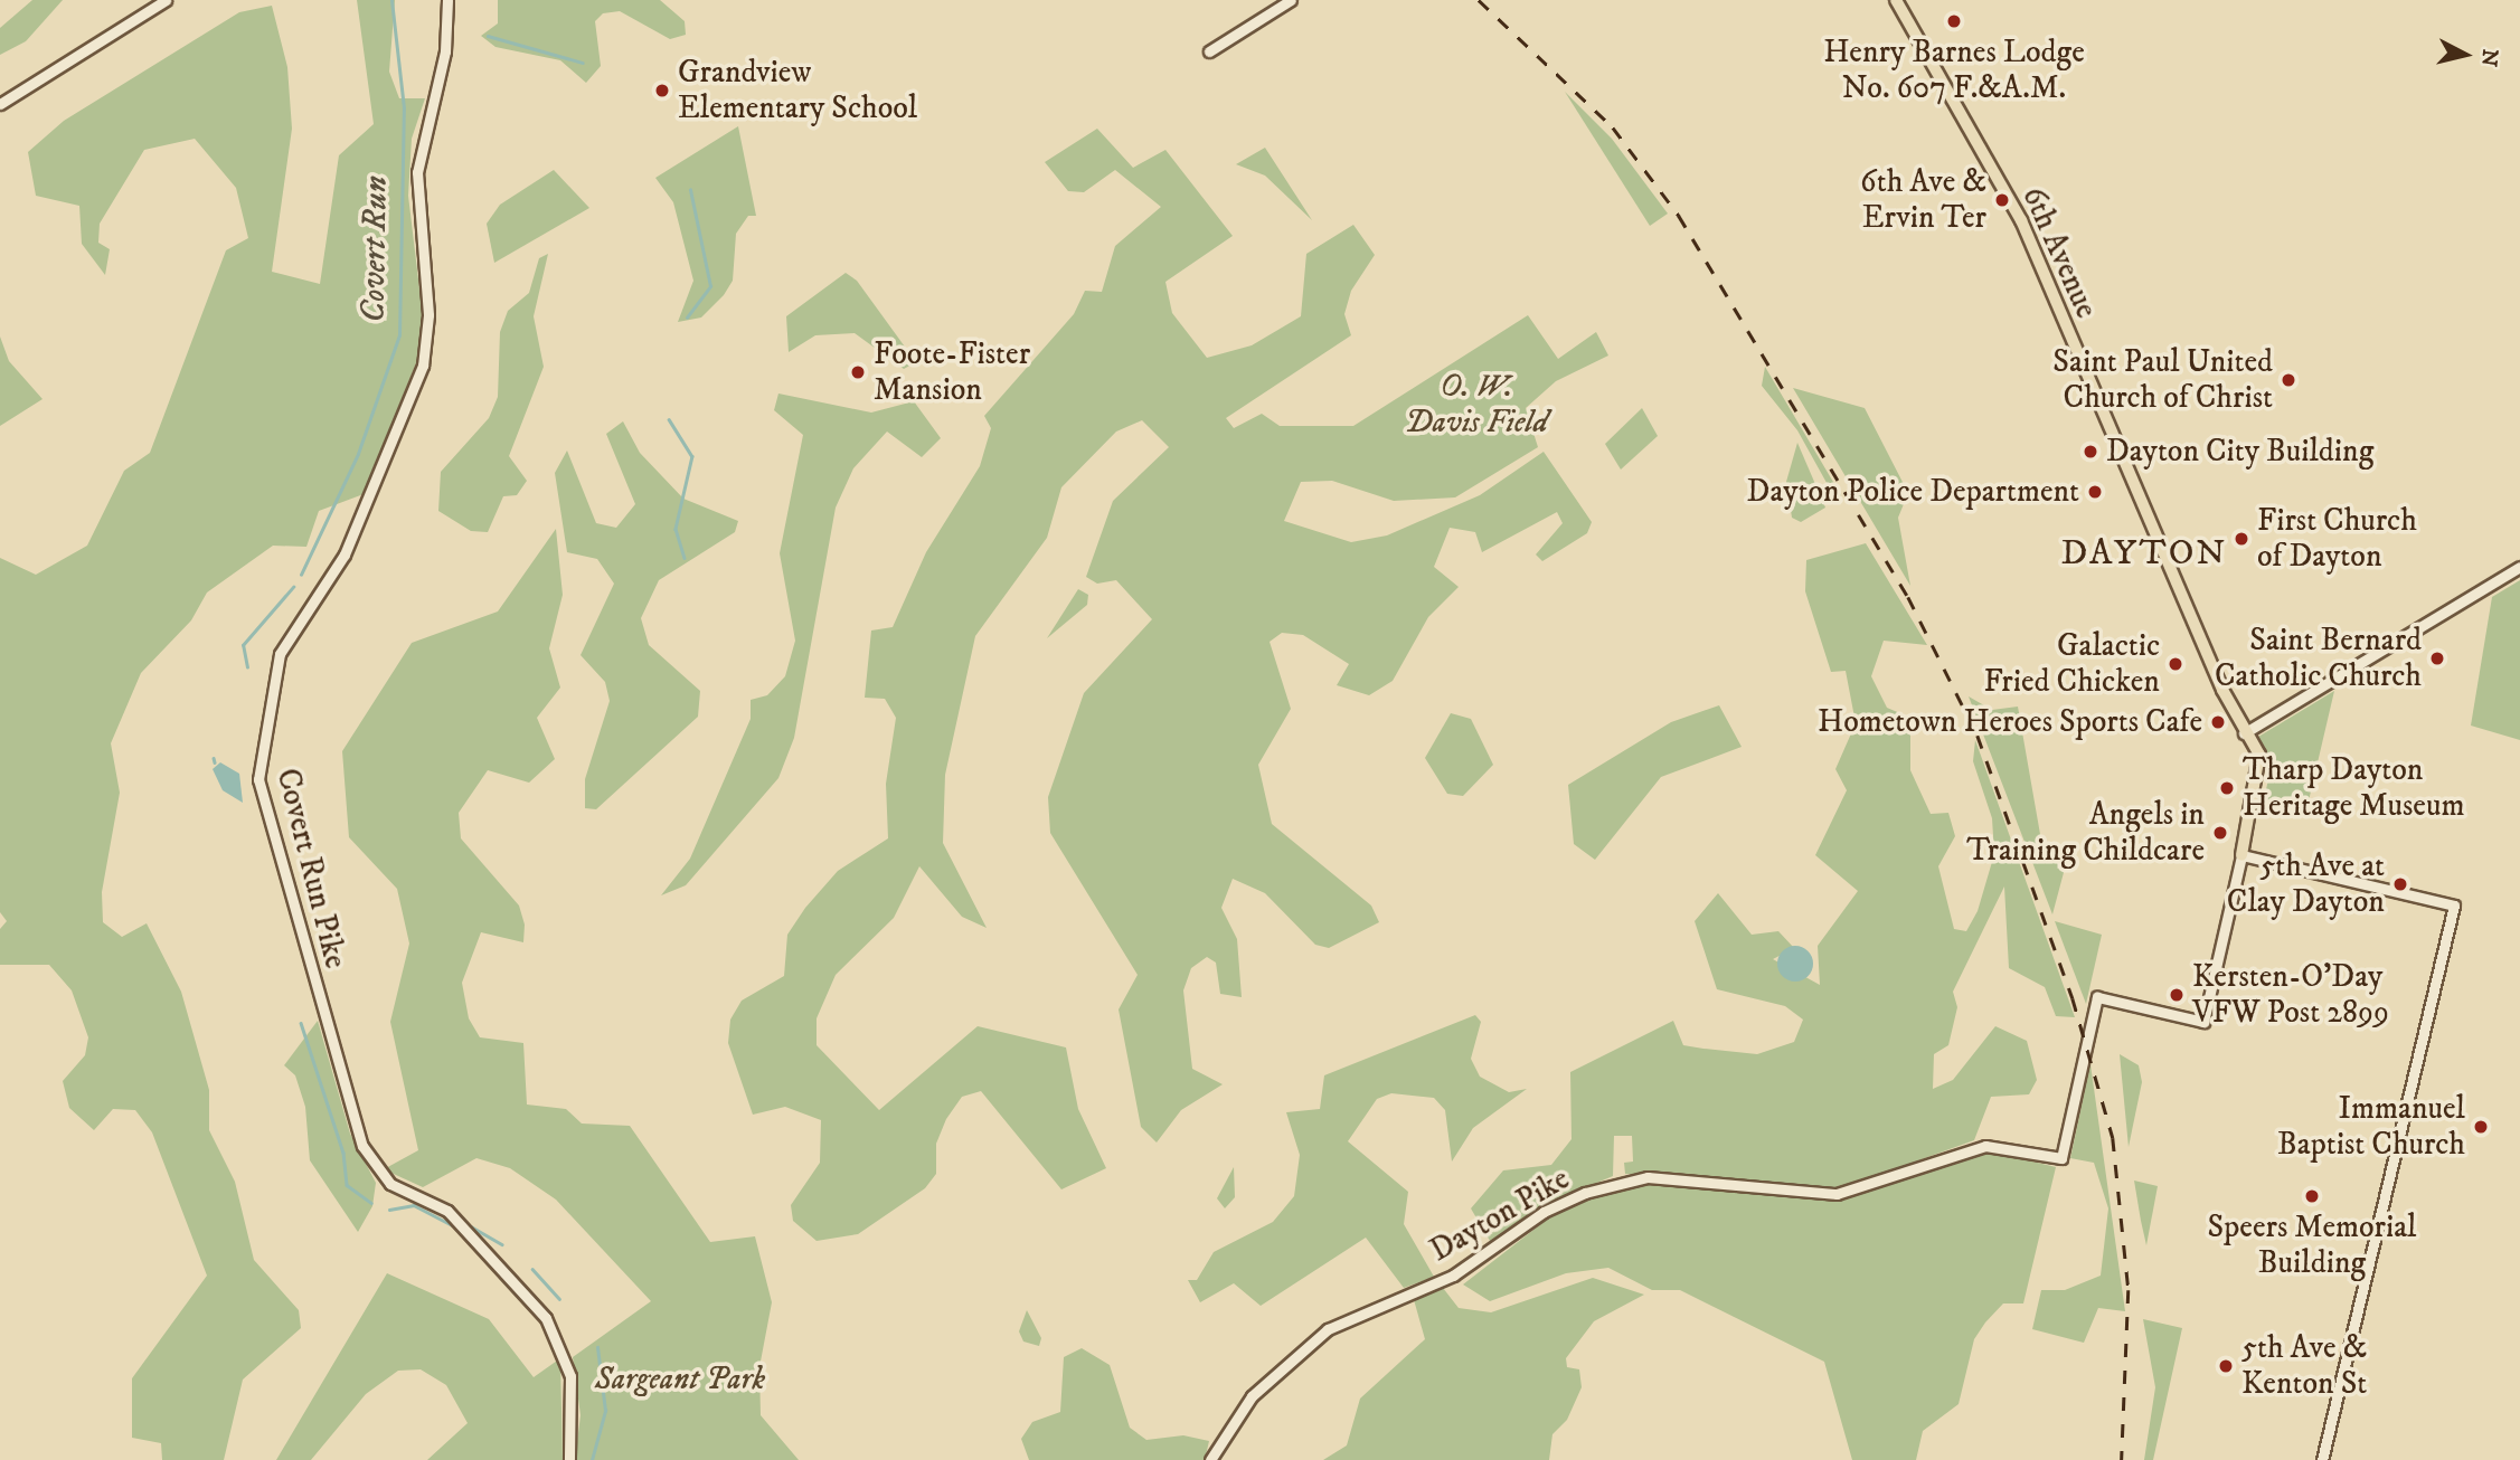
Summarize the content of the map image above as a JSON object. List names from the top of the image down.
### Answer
{
  "streets": {
    "main road": ["6th Avenue"],
    "street": ["Covert Run Pike", "Dayton Pike"]
  },
  "crossings": [
    ["6th Avenue", "Dayton Pike"]
  ],
  "districts": ["DAYTON"],
  "water": ["Covert Run"],
  "parks": ["O. W. Davis Field", "Sargeant Park"],
  "places": [
    "Henry Barnes Lodge No. 607 F.&A.M.",
    "Grandview Elementary School",
    "6th Ave & Ervin Ter",
    "Foote-Fister Mansion",
    "Saint Paul United Church of Christ",
    "Dayton City Building",
    "Dayton Police Department",
    "First Church of Dayton",
    "Saint Bernard Catholic Church",
    "Galactic Fried Chicken",
    "Hometown Heroes Sports Cafe",
    "Tharp Dayton Heritage Museum",
    "Angels in Training Childcare",
    "5th Ave at Clay Dayton",
    "Kersten-O’Day VFW Post 2899",
    "Immanuel Baptist Church",
    "Speers Memorial Building",
    "5th Ave & Kenton St"
  ],
  "north": "right"
}
